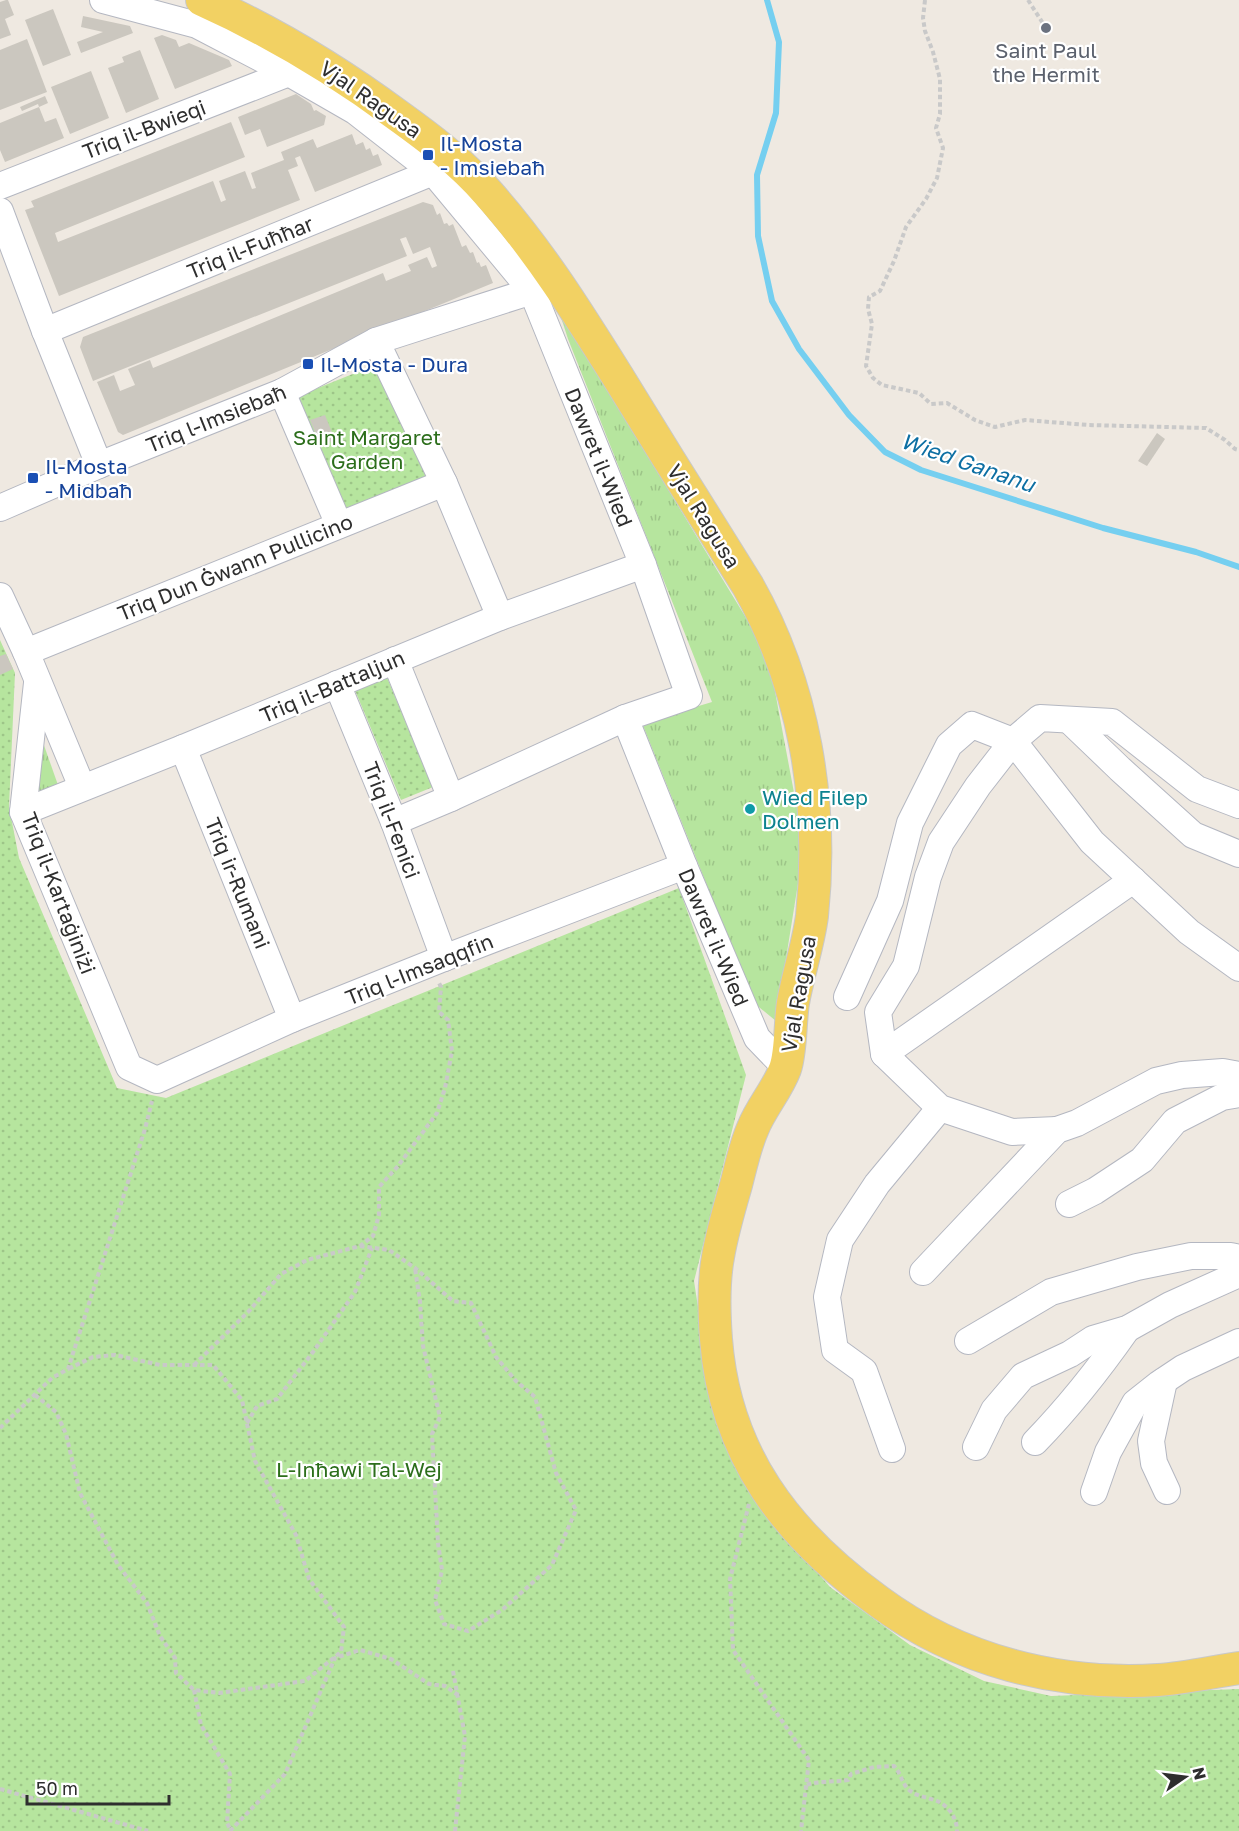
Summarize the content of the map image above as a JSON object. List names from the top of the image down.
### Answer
{
  "streets": {
    "main road": ["Vjal Ragusa"],
    "street": [
      "Triq il-Bwieqi",
      "Triq il-Fuħħar",
      "Triq l-Imsiebaħ",
      "Dawret il-Wied",
      "Triq Dun Ġwann Pullicino",
      "Triq il-Battaljun",
      "Triq il-Fenici",
      "Triq ir-Rumani",
      "Triq il-Kartaġiniżi",
      "Triq l-Imsaqqfin"
    ]
  },
  "crossings": [
    ["Vjal Ragusa", "Triq il-Fuħħar"],
    ["Vjal Ragusa", "Dawret il-Wied"],
    ["Triq il-Bwieqi", "Dawret il-Wied"],
    ["Triq il-Fuħħar", "Dawret il-Wied"],
    ["Triq l-Imsiebaħ", "Dawret il-Wied"],
    ["Dawret il-Wied", "Triq il-Battaljun"],
    ["Dawret il-Wied", "Triq l-Imsaqqfin"],
    ["Triq il-Battaljun", "Triq il-Fenici"],
    ["Triq il-Battaljun", "Triq ir-Rumani"],
    ["Triq il-Battaljun", "Triq il-Kartaġiniżi"],
    ["Triq il-Fenici", "Triq l-Imsaqqfin"],
    ["Triq ir-Rumani", "Triq l-Imsaqqfin"],
    ["Triq il-Kartaġiniżi", "Triq l-Imsaqqfin"]
  ],
  "water": ["Wied Gananu"],
  "parks": ["Saint Margaret Garden", "L-Inħawi Tal-Wej"],
  "places": {
    "other": ["Saint Paul the Hermit", "Wied Filep Dolmen"],
    "transit": ["Il-Mosta - Imsiebaħ", "Il-Mosta - Dura", "Il-Mosta - Midbaħ"]
  },
  "scale_bar": "50 m",
  "north": "right"
}
